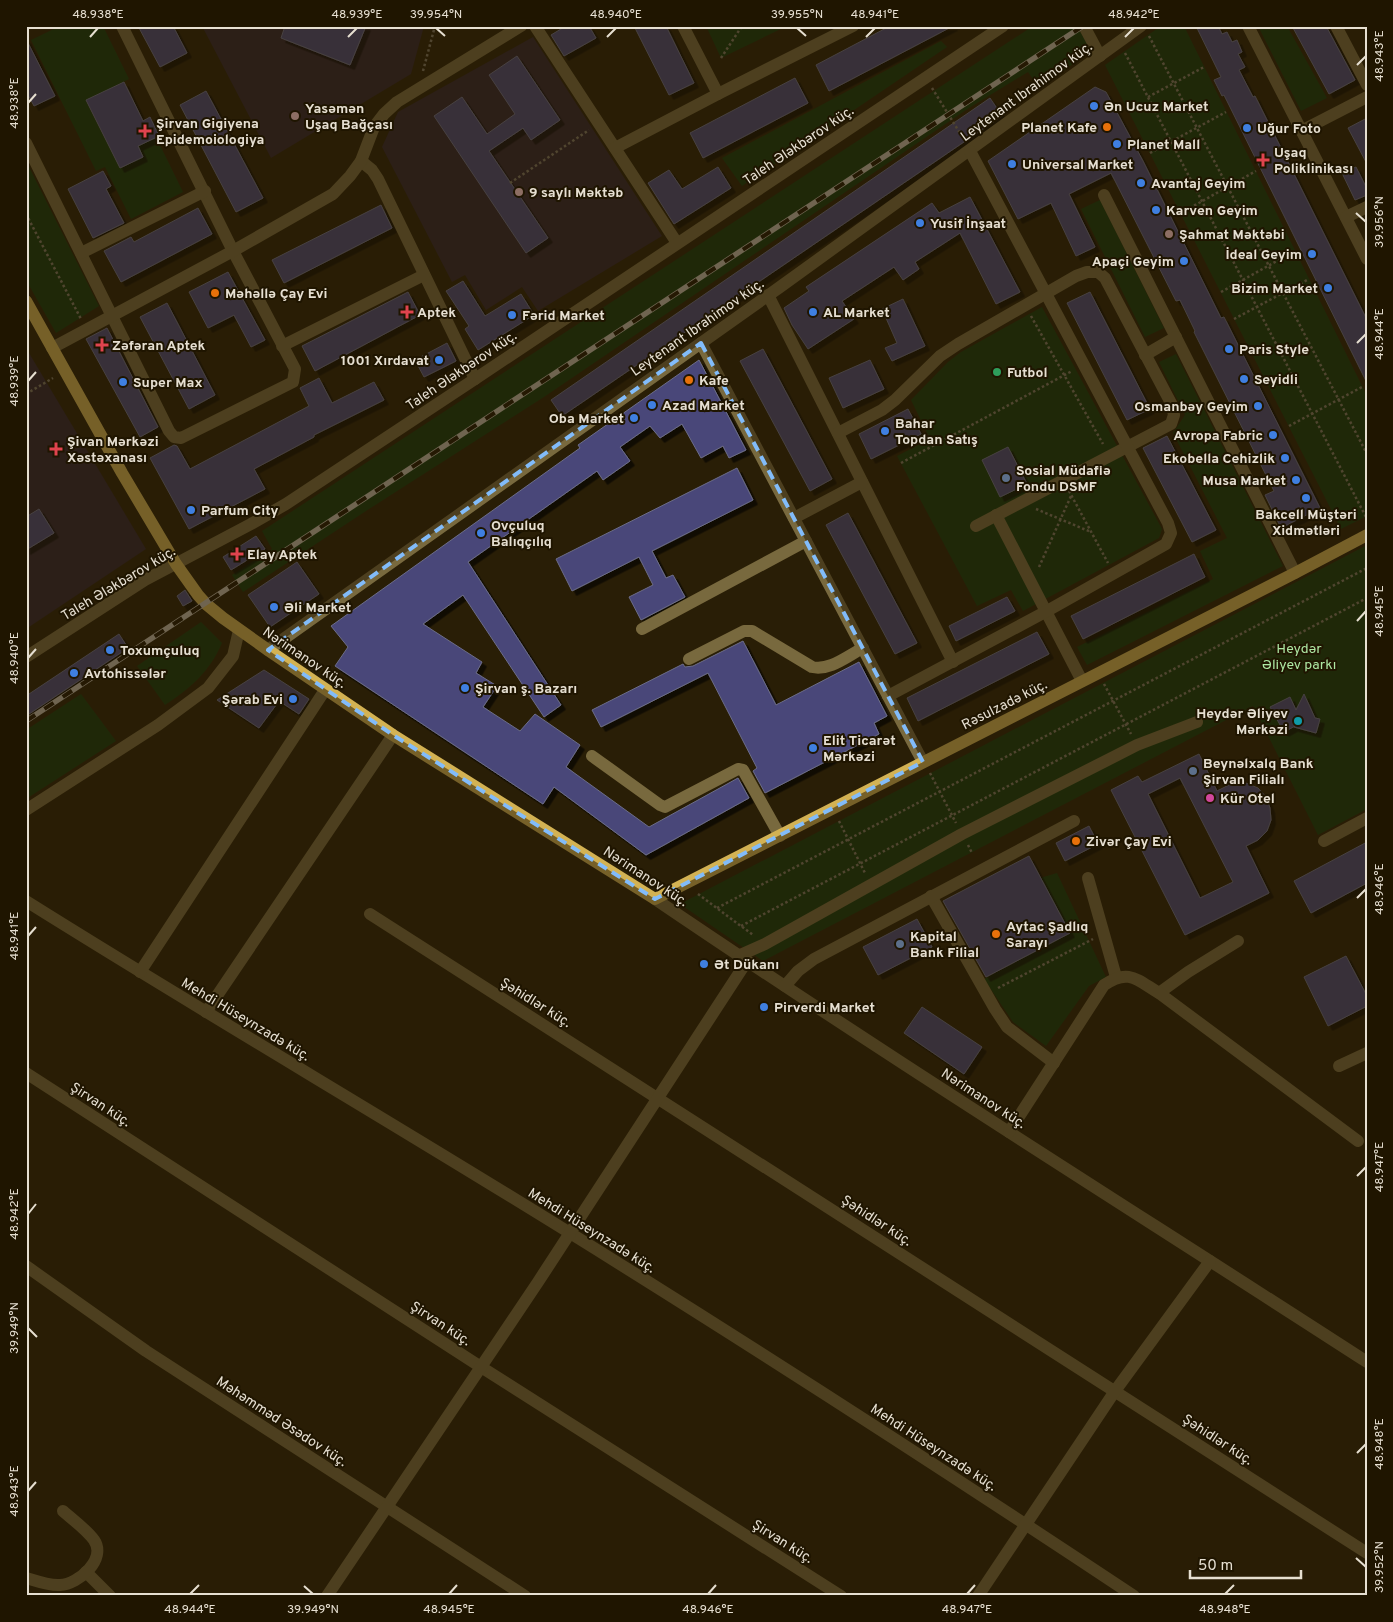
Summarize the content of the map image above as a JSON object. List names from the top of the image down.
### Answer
{
  "streets": {
    "main road": ["Nərimanov küç.", "Rəsulzadə küç."],
    "street": [
      "Leytenant Ibrahimov küç.",
      "Taleh Ələkbərov küç.",
      "Şəhidlər küç.",
      "Mehdi Hüseynzadə küç.",
      "Şirvan küç.",
      "Məhəmməd Əsədov küç."
    ]
  },
  "crossings": [
    ["Leytenant Ibrahimov küç.", "Nərimanov küç."],
    ["Taleh Ələkbərov küç.", "Nərimanov küç."],
    ["Nərimanov küç.", "Rəsulzadə küç."]
  ],
  "parks": ["Heydər Əliyev parkı"],
  "places": {
    "other": [
      "Ən Ucuz Market",
      "Yasəmən Uşaq Bağçası",
      "Planet Kafe",
      "Uğur Foto",
      "Planet Mall",
      "Universal Market",
      "Avantaj Geyim",
      "9 saylı Məktəb",
      "Karven Geyim",
      "Yusif İnşaat",
      "Şahmat Məktəbi",
      "İdeal Geyim",
      "Apaçi Geyim",
      "Bizim Market",
      "Məhəllə Çay Evi",
      "AL Market",
      "Fərid Market",
      "Paris Style",
      "1001 Xırdavat",
      "Futbol",
      "Seyidli",
      "Kafe",
      "Super Max",
      "Azad Market",
      "Osmanbəy Geyim",
      "Oba Market",
      "Bahar Topdan Satış",
      "Avropa Fabric",
      "Ekobella Cehizlik",
      "Sosial Müdafiə Fondu DSMF",
      "Musa Market",
      "Bakcell Müştəri Xidmətləri",
      "Parfum City",
      "Ovçuluq Balıqçılıq",
      "Əli Market",
      "Toxumçuluq",
      "Avtohissələr",
      "Şirvan ş. Bazarı",
      "Şərab Evi",
      "Heydər Əliyev Mərkəzi",
      "Elit Ticarət Mərkəzi",
      "Beynəlxalq Bank Şirvan Filialı",
      "Kür Otel",
      "Zivər Çay Evi",
      "Aytac Şadlıq Sarayı",
      "Kapital Bank Filial",
      "Ət Dükanı",
      "Pirverdi Market"
    ],
    "health": [
      "Şirvan Gigiyena Epidemoiologiya",
      "Uşaq Poliklinikası",
      "Aptek",
      "Zəfəran Aptek",
      "Şivan Mərkəzi Xəstəxanası",
      "Elay Aptek"
    ]
  },
  "scale_bar": "50 m",
  "coordinates": [
    "48.938°E",
    "48.939°E",
    "39.954°N",
    "48.940°E",
    "39.955°N",
    "48.941°E",
    "48.942°E",
    "48.943°E",
    "39.956°N",
    "48.944°E",
    "48.945°E",
    "48.946°E",
    "48.947°E",
    "39.949°N",
    "48.948°E",
    "39.952°N"
  ]
}
